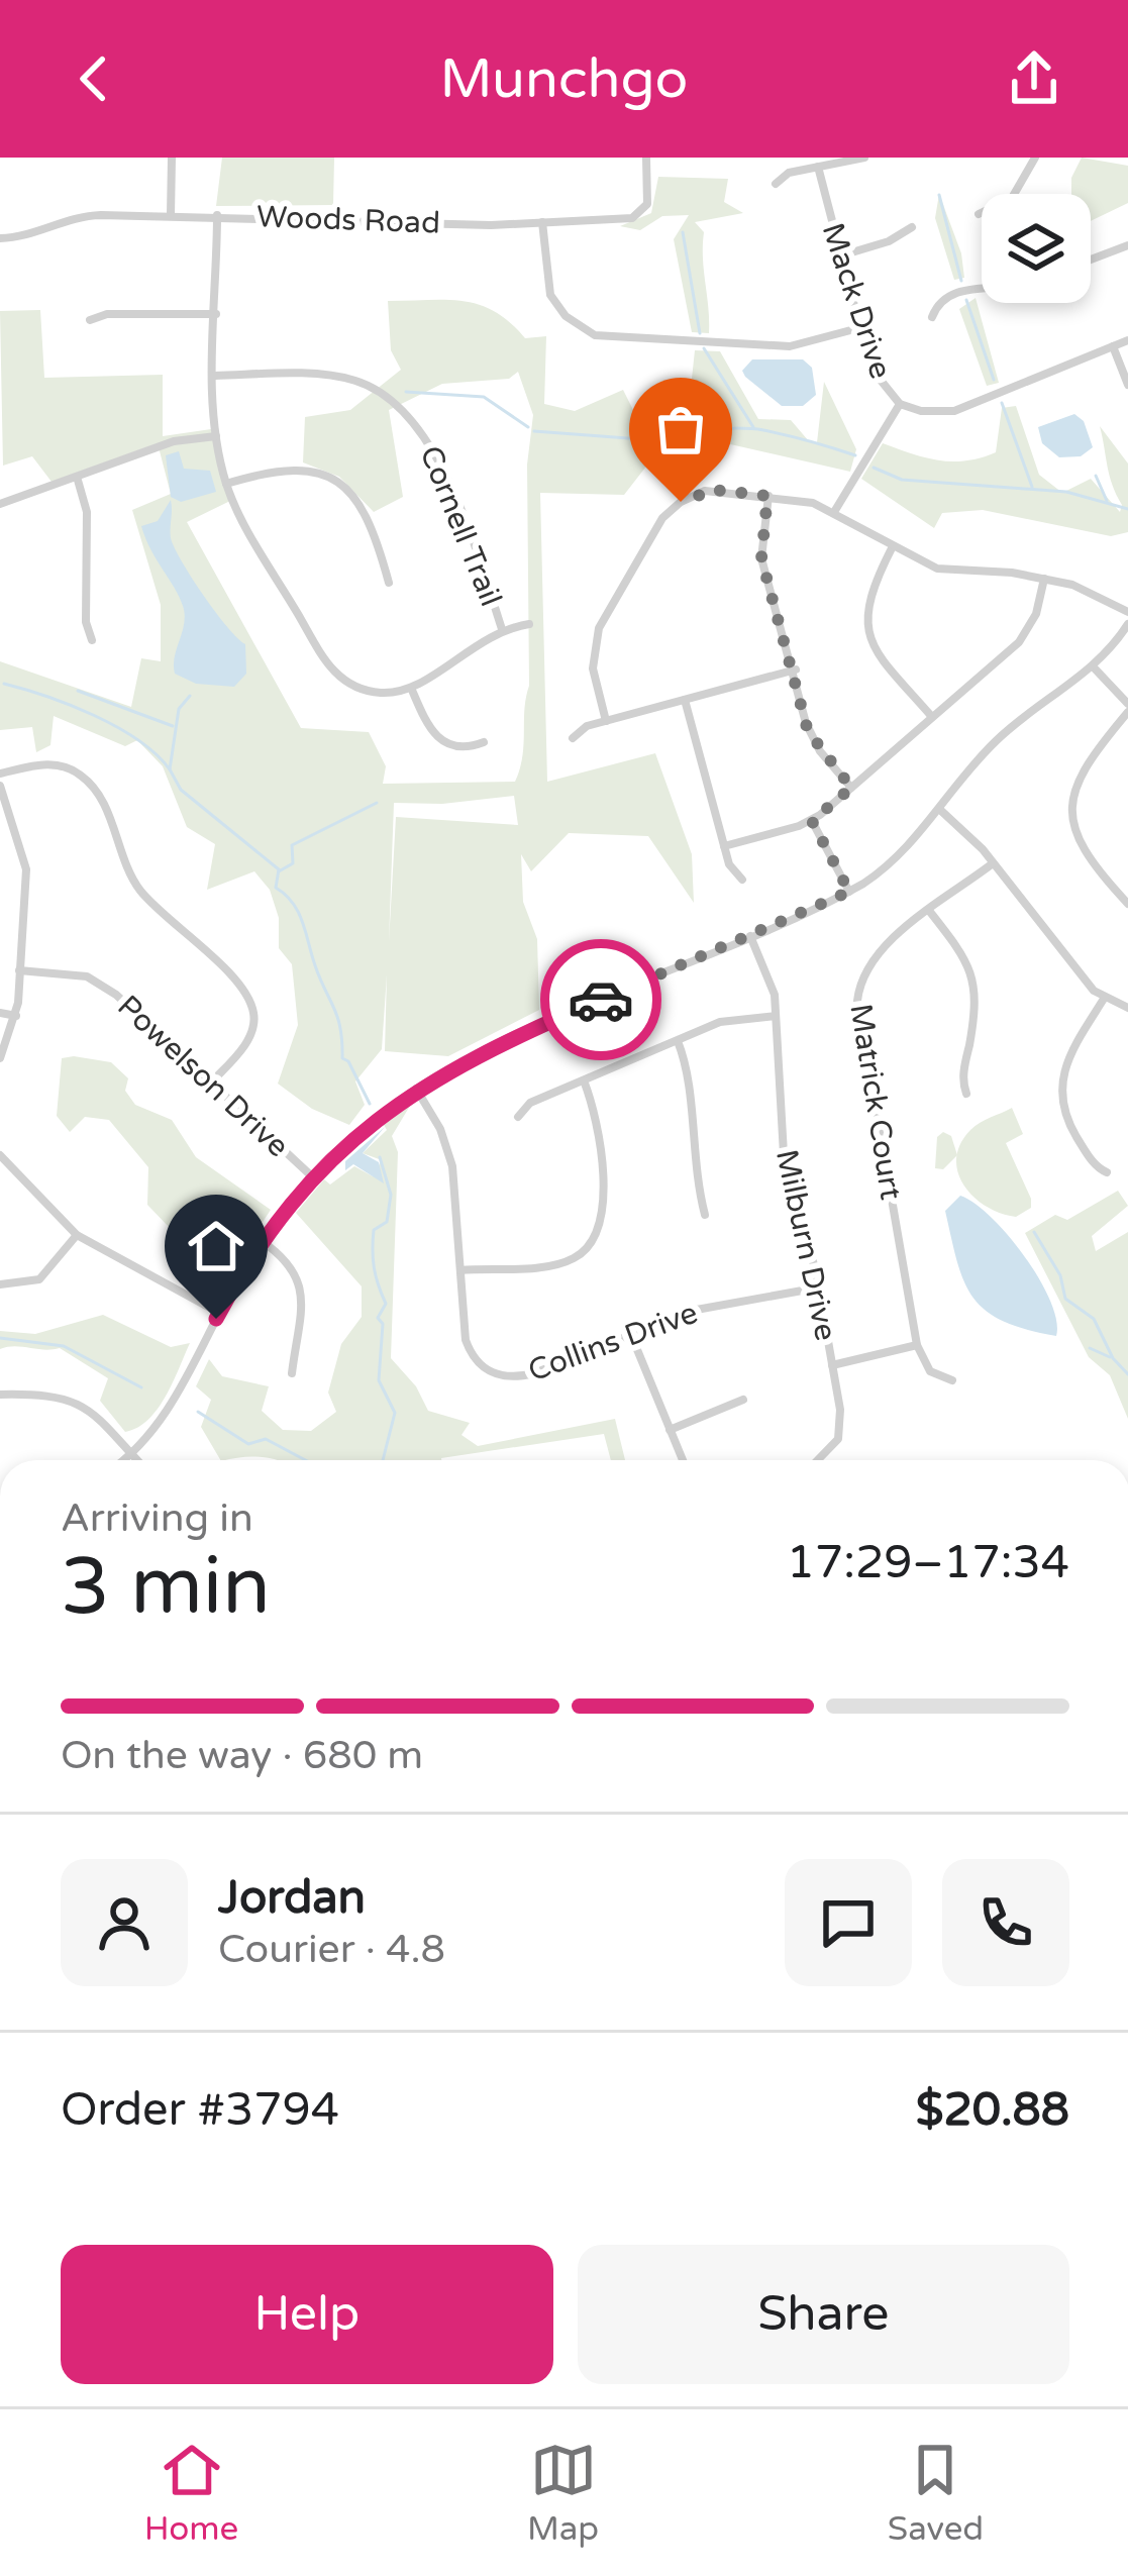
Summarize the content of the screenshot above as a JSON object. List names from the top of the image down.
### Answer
{
  "streets": {
    "street": [
      "Woods Road",
      "Mack Drive",
      "Cornell Trail",
      "Powelson Drive",
      "Matrick Court",
      "Milburn Drive",
      "Collins Drive"
    ]
  },
  "crossings": [
    ["Milburn Drive", "Collins Drive"]
  ],
  "page": {
    "header": "Munchgo",
    "heading": ["3 min", "Arriving in", "17:29–17:34"],
    "panel": [
      "Jordan",
      "Courier · 4.8",
      "Order #3794",
      "$20.88"
    ],
    "bar": "On the way · 680 m",
    "buttons": ["Help", "Share"],
    "tabs": ["Home", "Map", "Saved"]
  }
}
